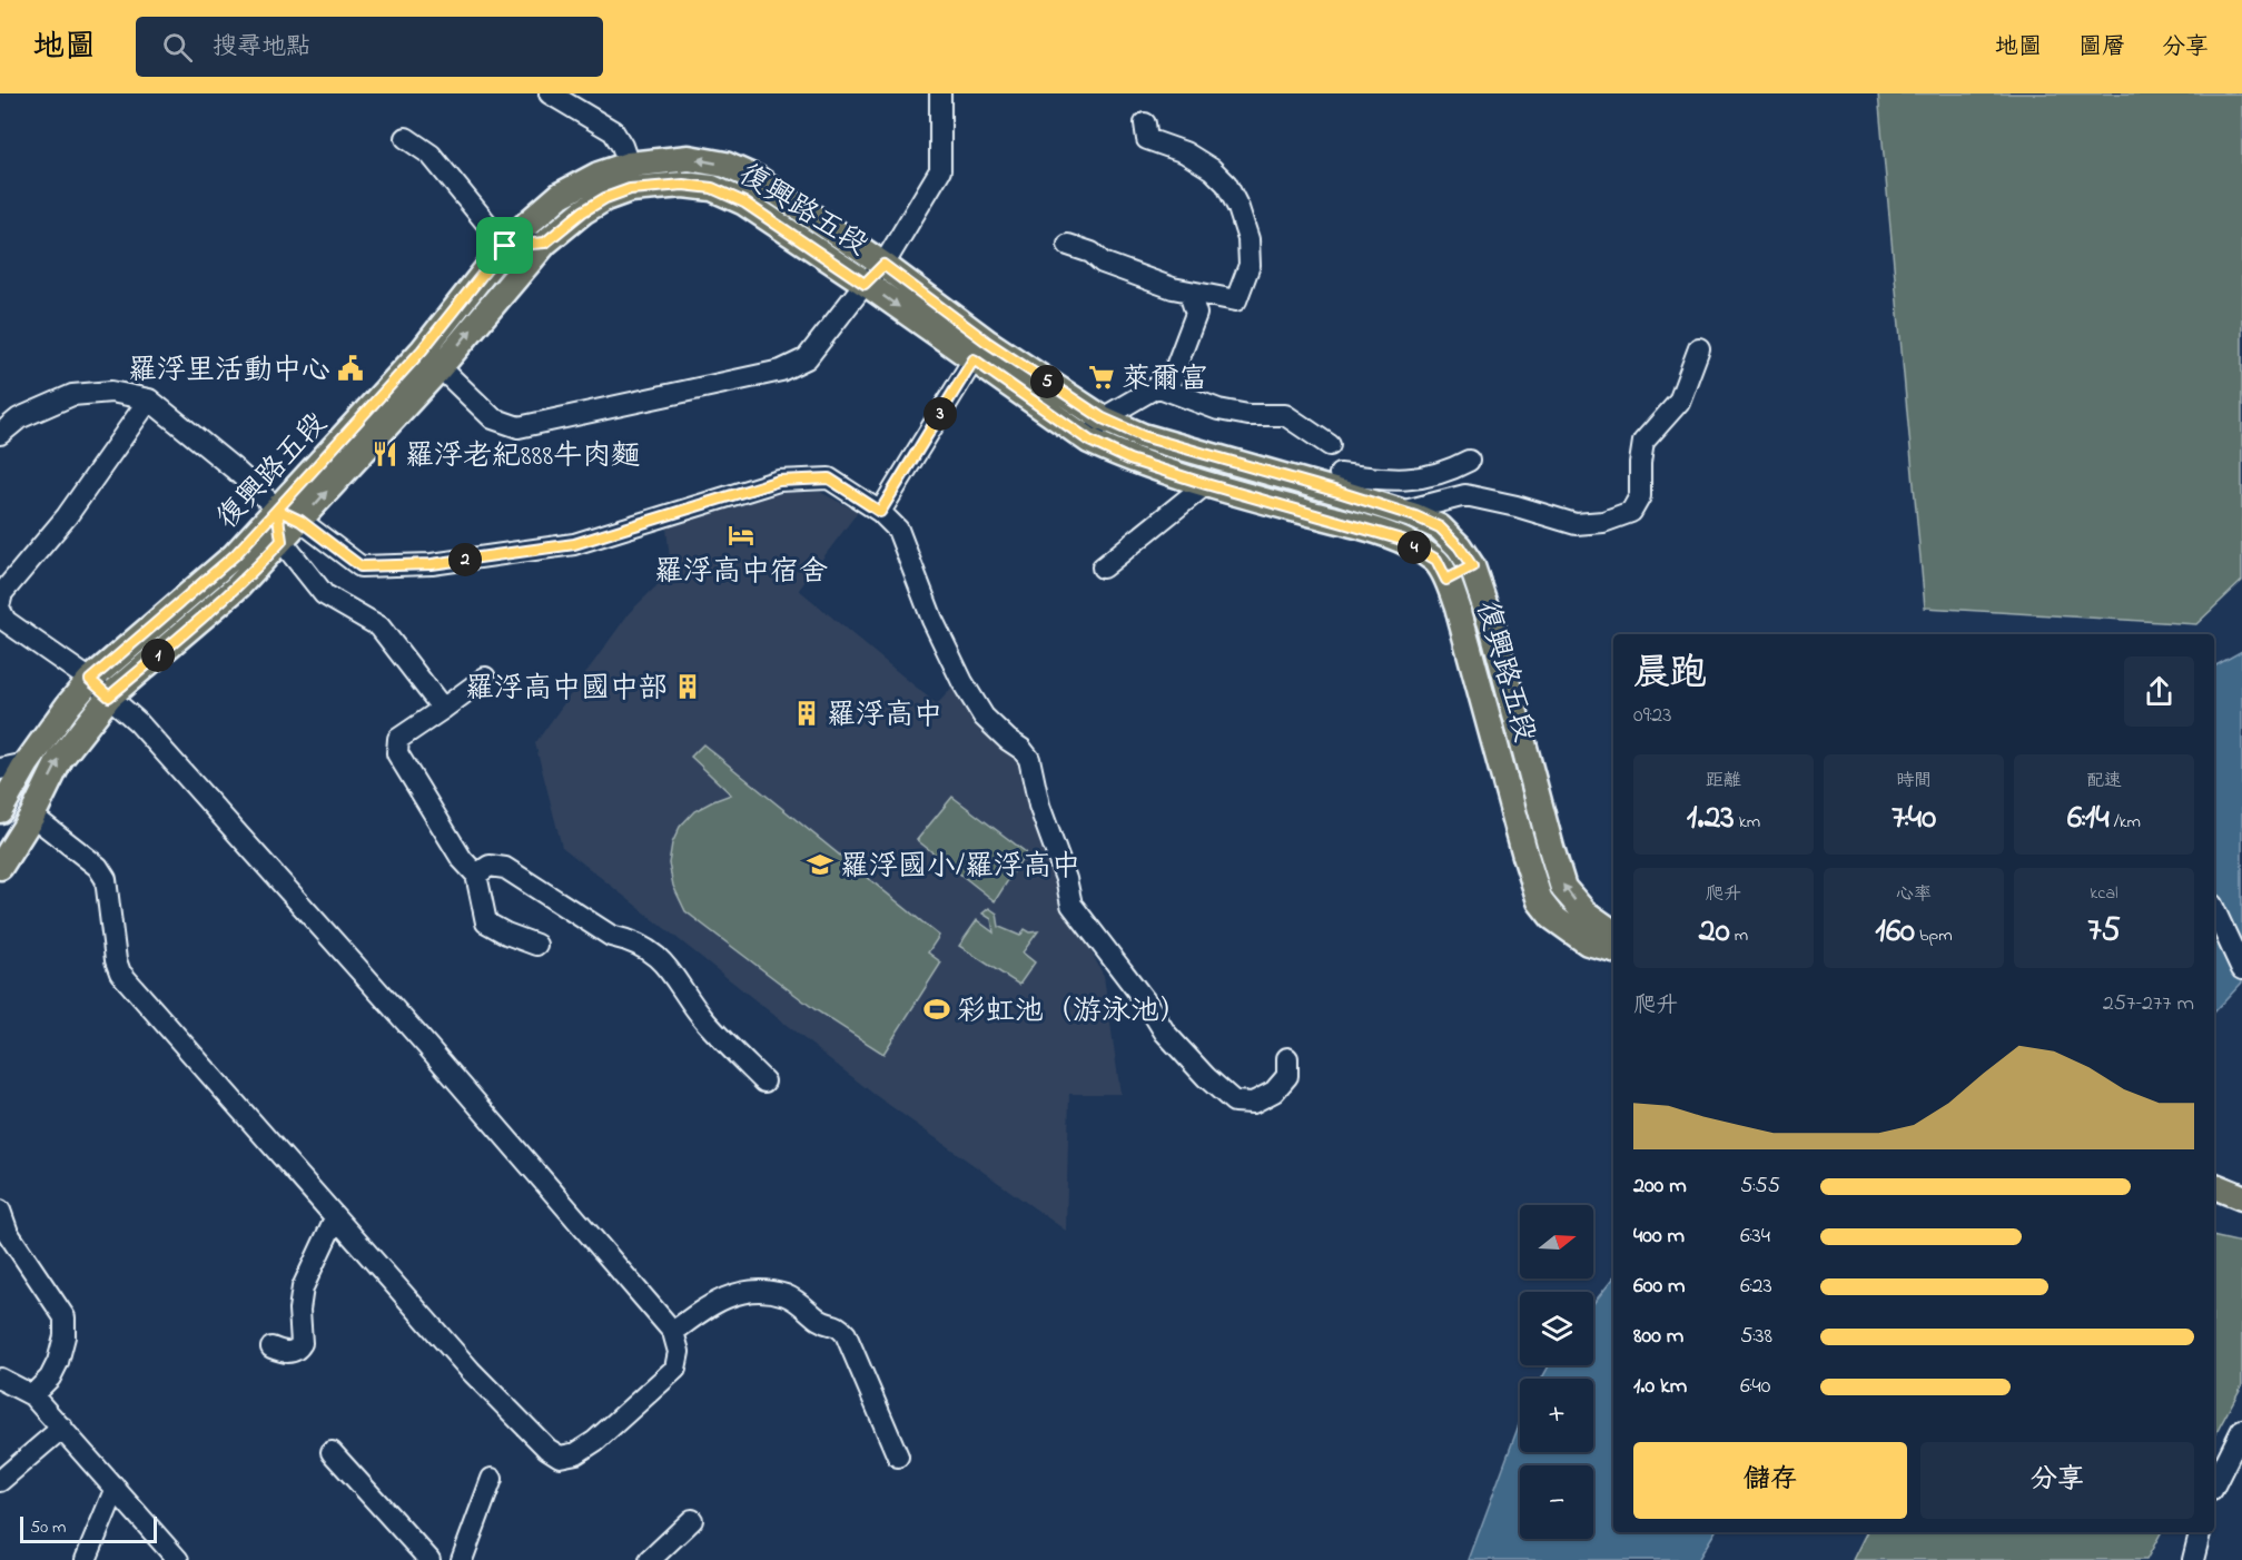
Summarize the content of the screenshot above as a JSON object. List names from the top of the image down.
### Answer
{
  "streets": {
    "main road": ["復興路五段"]
  },
  "places": {
    "public building": ["羅浮里活動中心"],
    "supermarket": ["萊爾富"],
    "restaurant": ["羅浮老紀888牛肉麵"],
    "hotel": ["羅浮高中宿舍"],
    "building": ["羅浮高中國中部", "羅浮高中"],
    "school or university": ["羅浮國小/羅浮高中"],
    "sports": ["彩虹池（游泳池）"]
  },
  "scale_bar": "50 m",
  "north": "right",
  "page": {
    "header": "地圖",
    "search": "搜尋地點",
    "nav": ["地圖", "圖層", "分享"],
    "pins": [
      "5",
      "3",
      "4",
      "2",
      "1"
    ],
    "heading": ["晨跑", "09:23"],
    "stats": [
      ["距離", "1.23 km"],
      ["時間", "7:40"],
      ["配速", "6:14 /km"],
      ["爬升", "20 m"],
      ["心率", "160 bpm"],
      ["kcal", "75"]
    ],
    "chart": ["爬升", "257–277 m"],
    "list": [
      {
        "name": "200 m",
        "note": "5:55"
      },
      {
        "name": "400 m",
        "note": "6:34"
      },
      {
        "name": "600 m",
        "note": "6:23"
      },
      {
        "name": "800 m",
        "note": "5:38"
      },
      {
        "name": "1.0 km",
        "note": "6:40"
      }
    ],
    "map_buttons": ["+", "−"],
    "buttons": ["儲存", "分享"],
    "scale": "50 m"
  }
}
